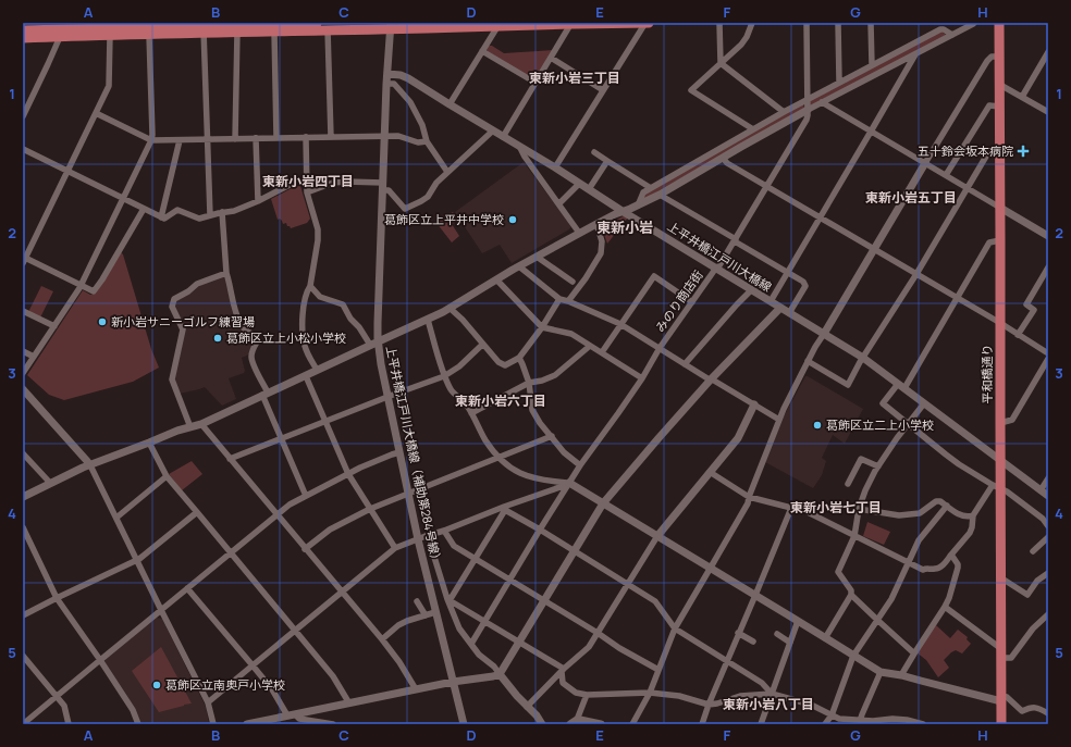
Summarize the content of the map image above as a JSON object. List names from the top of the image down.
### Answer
{
  "streets": {
    "main road": ["平和橋通り"],
    "street": ["上平井橋江戸川大橋線", "みのり商店街", "上平井橋江戸川大橋線（補助第284号線）"]
  },
  "crossings": [
    ["上平井橋江戸川大橋線", "みのり商店街"],
    ["上平井橋江戸川大橋線", "平和橋通り"],
    ["上平井橋江戸川大橋線", "上平井橋江戸川大橋線（補助第284号線）"]
  ],
  "districts": [
    "東新小岩三丁目",
    "東新小岩四丁目",
    "東新小岩五丁目",
    "東新小岩",
    "東新小岩六丁目",
    "東新小岩七丁目",
    "東新小岩八丁目"
  ],
  "places": {
    "health": ["五十鈴会坂本病院"],
    "other": [
      "葛飾区立上平井中学校",
      "新小岩サニーゴルフ練習場",
      "葛飾区立上小松小学校",
      "葛飾区立二上小学校",
      "葛飾区立南奥戸小学校"
    ]
  },
  "grid": {
    "columns": [
      "A",
      "B",
      "C",
      "D",
      "E",
      "F",
      "G",
      "H"
    ],
    "rows": [
      "1",
      "2",
      "3",
      "4",
      "5"
    ]
  }
}
